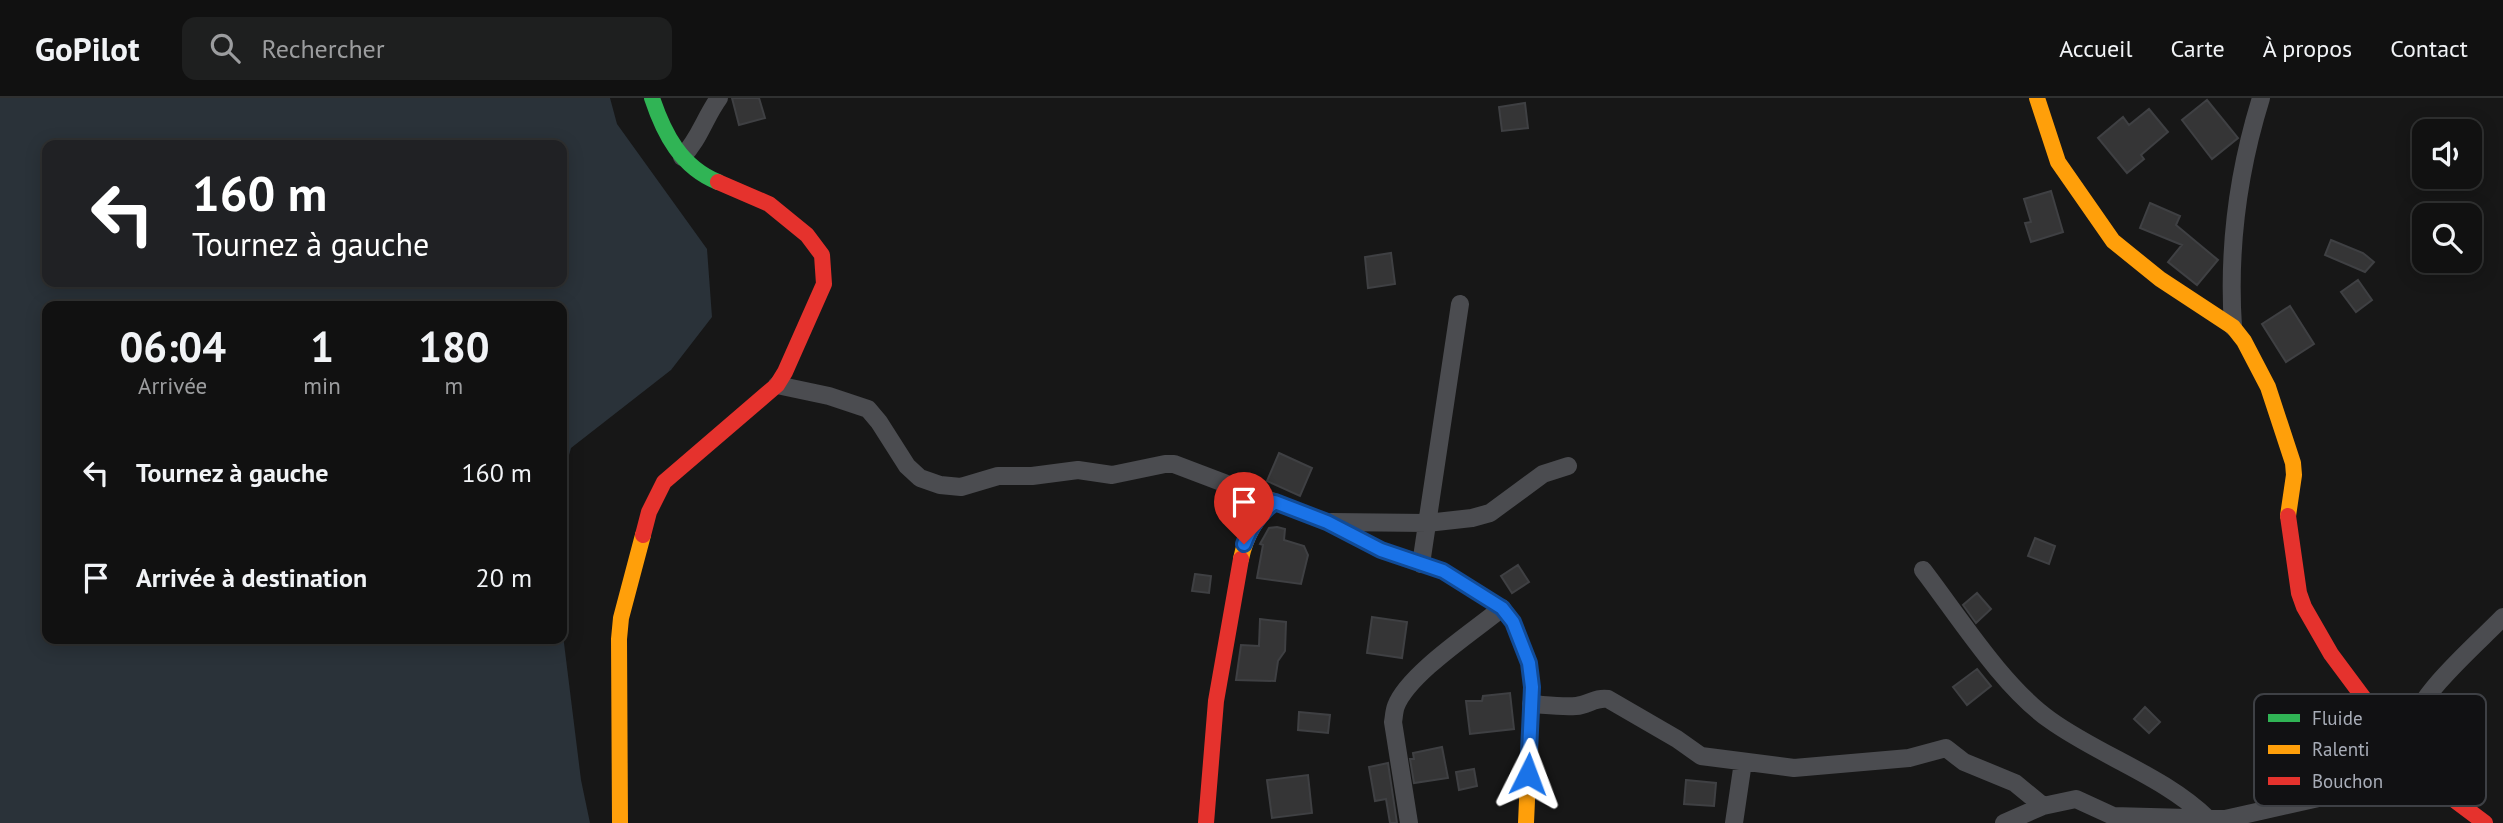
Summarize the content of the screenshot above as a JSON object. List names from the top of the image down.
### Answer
{
  "legend": ["Fluide", "Ralenti", "Bouchon"],
  "page": {
    "header": "GoPilot",
    "search": "Rechercher",
    "nav": [
      "Accueil",
      "Carte",
      "À propos",
      "Contact"
    ],
    "turn": ["160 m", "Tournez à gauche"],
    "eta": [
      "06:04",
      "Arrivée",
      "1",
      "min",
      "180",
      "m"
    ],
    "list": [
      {
        "name": "Tournez à gauche",
        "value": "160 m"
      },
      {
        "name": "Arrivée à destination",
        "value": "20 m"
      }
    ]
  }
}
